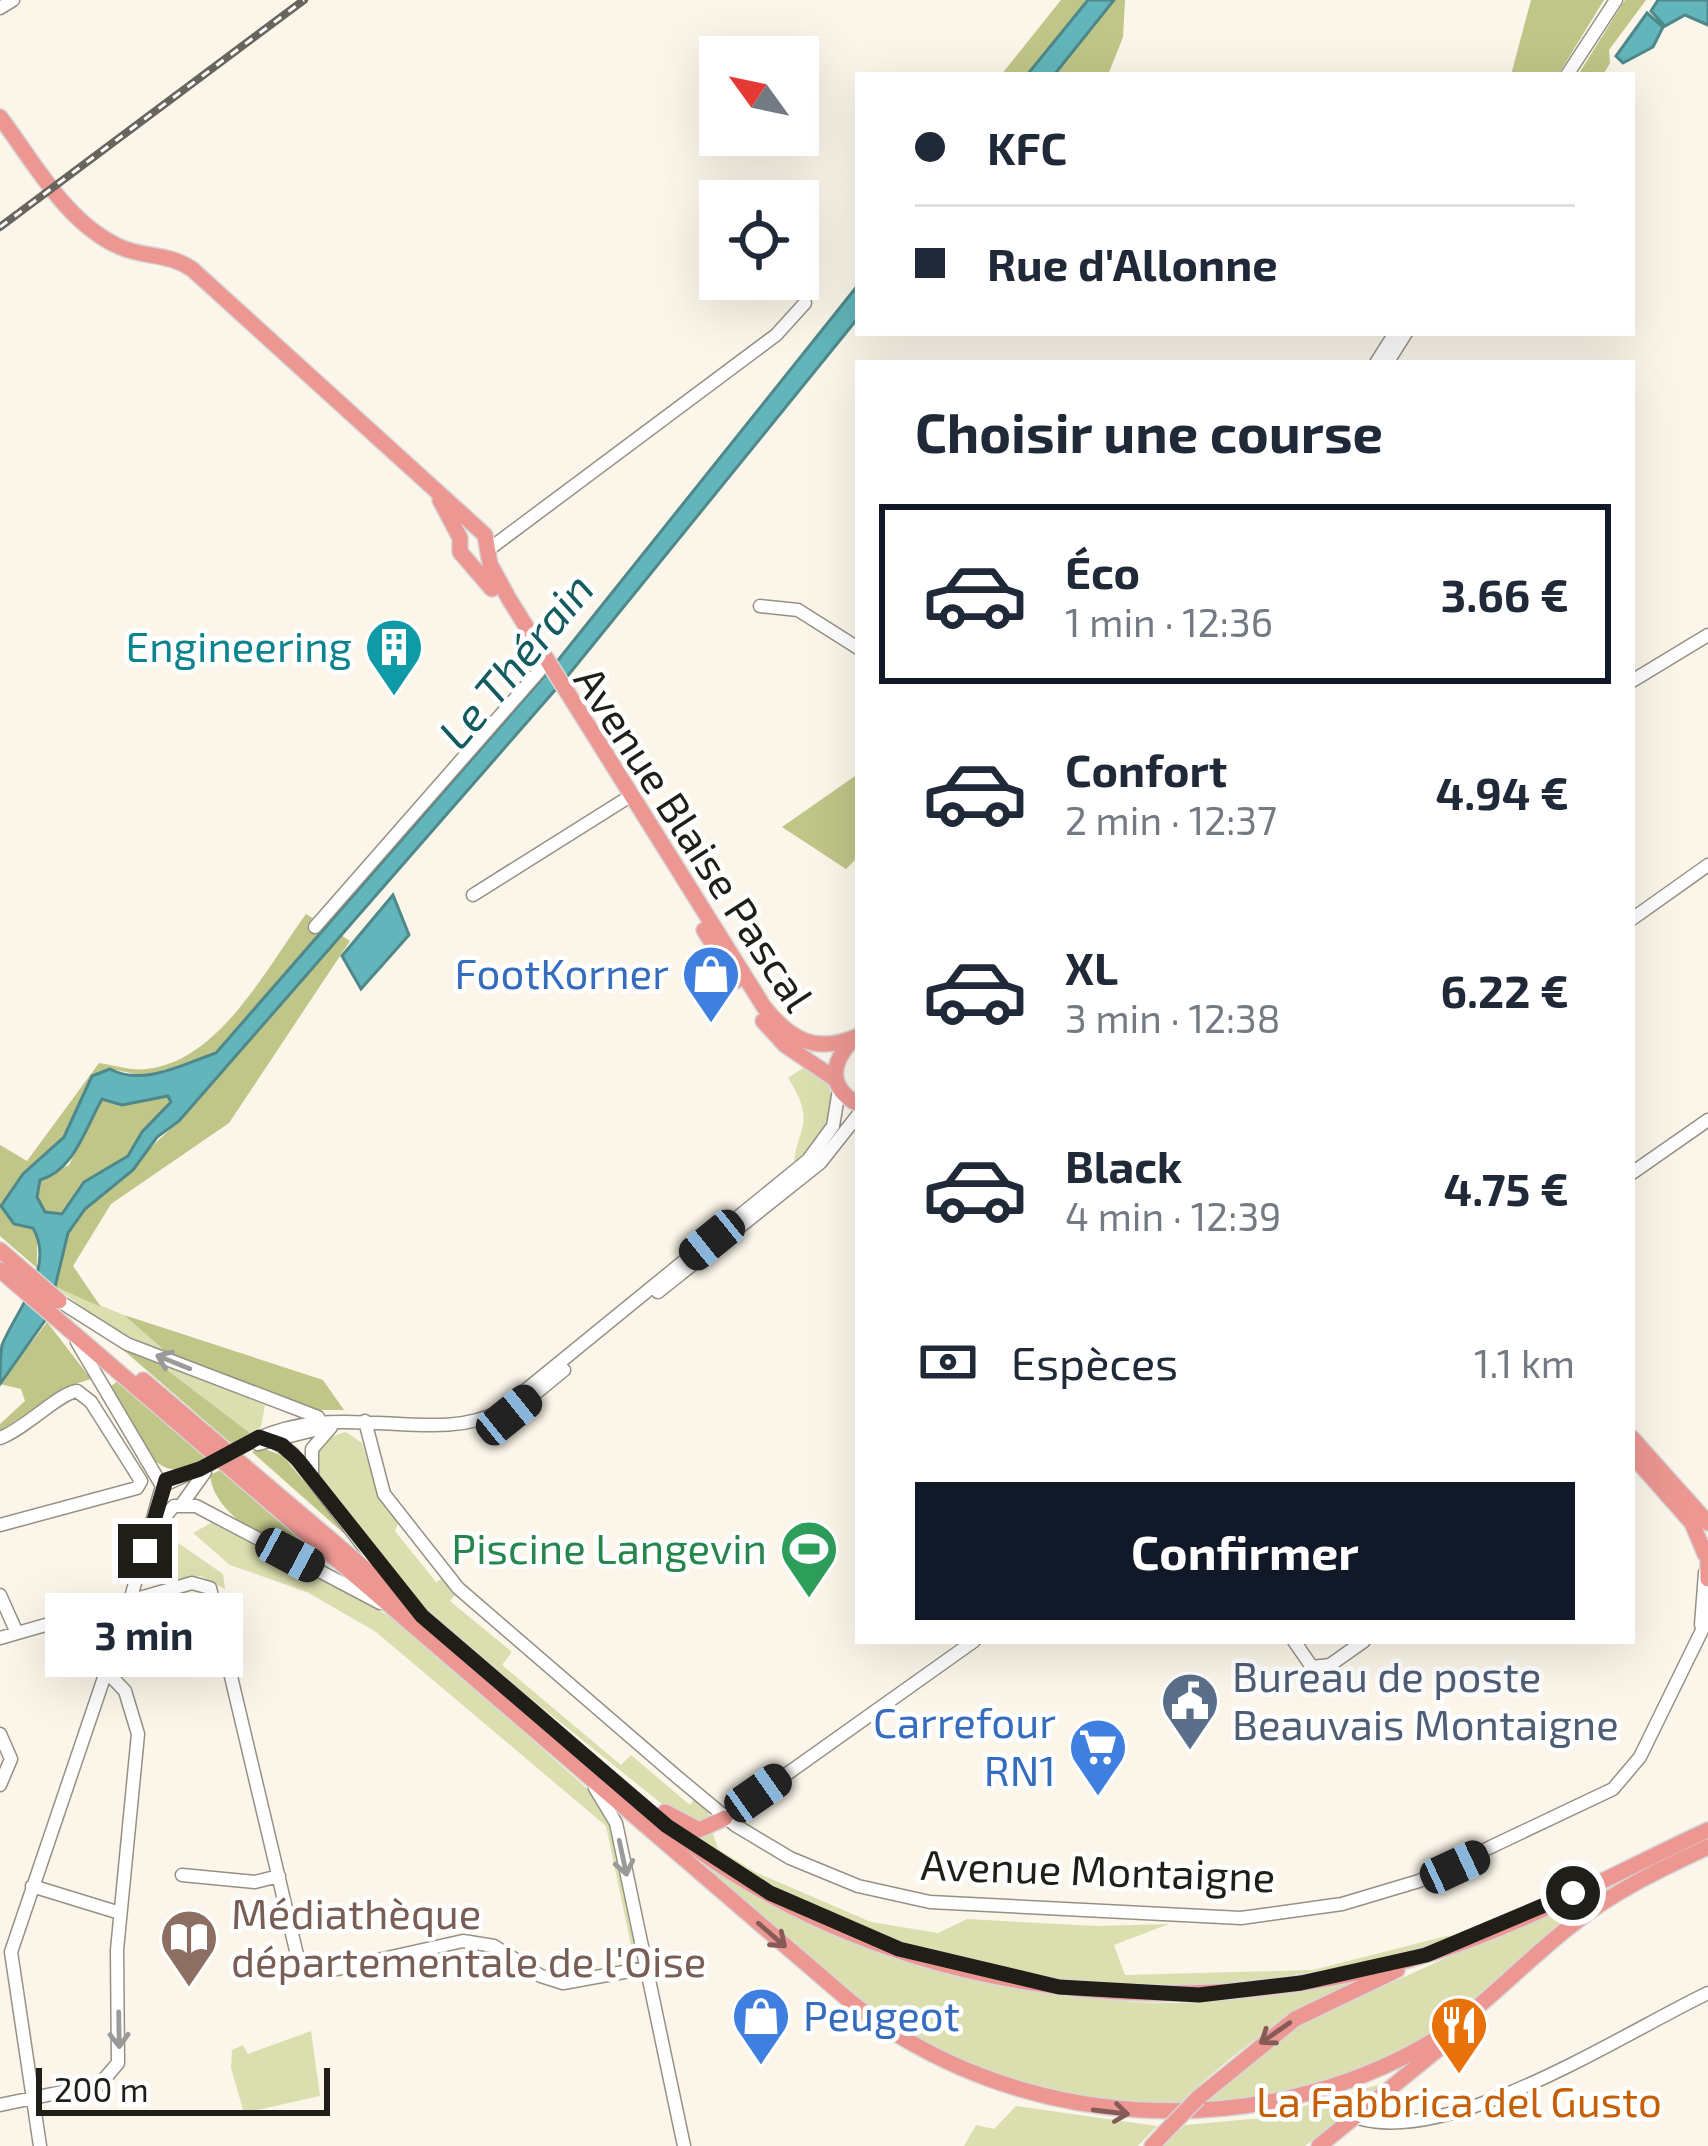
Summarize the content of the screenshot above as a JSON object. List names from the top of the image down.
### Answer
{
  "streets": {
    "main road": ["Avenue Blaise Pascal"],
    "street": ["Avenue Montaigne"]
  },
  "crossings": [
    ["Avenue Blaise Pascal", "Avenue Montaigne"]
  ],
  "water": ["Le Thérain"],
  "places": {
    "building": ["Engineering"],
    "shop": ["FootKorner", "Peugeot"],
    "sports": ["Piscine Langevin"],
    "public building": ["Bureau de poste Beauvais Montaigne"],
    "supermarket": ["Carrefour RN1"],
    "library": ["Médiathèque départementale de l'Oise"],
    "restaurant": ["La Fabbrica del Gusto"]
  },
  "scale_bar": "200 m",
  "north": "top left",
  "page": {
    "banner": ["KFC", "Rue d'Allonne"],
    "heading": "Choisir une course",
    "list": [
      {
        "name": "Éco",
        "note": "1 min · 12:36",
        "value": "3.66 €"
      },
      {
        "name": "Confort",
        "note": "2 min · 12:37",
        "value": "4.94 €"
      },
      {
        "name": "XL",
        "note": "3 min · 12:38",
        "value": "6.22 €"
      },
      {
        "name": "Black",
        "note": "4 min · 12:39",
        "value": "4.75 €"
      }
    ],
    "pay": ["Espèces", "1.1 km"],
    "buttons": "Confirmer",
    "bubble": "3 min",
    "scale": "200 m"
  }
}
